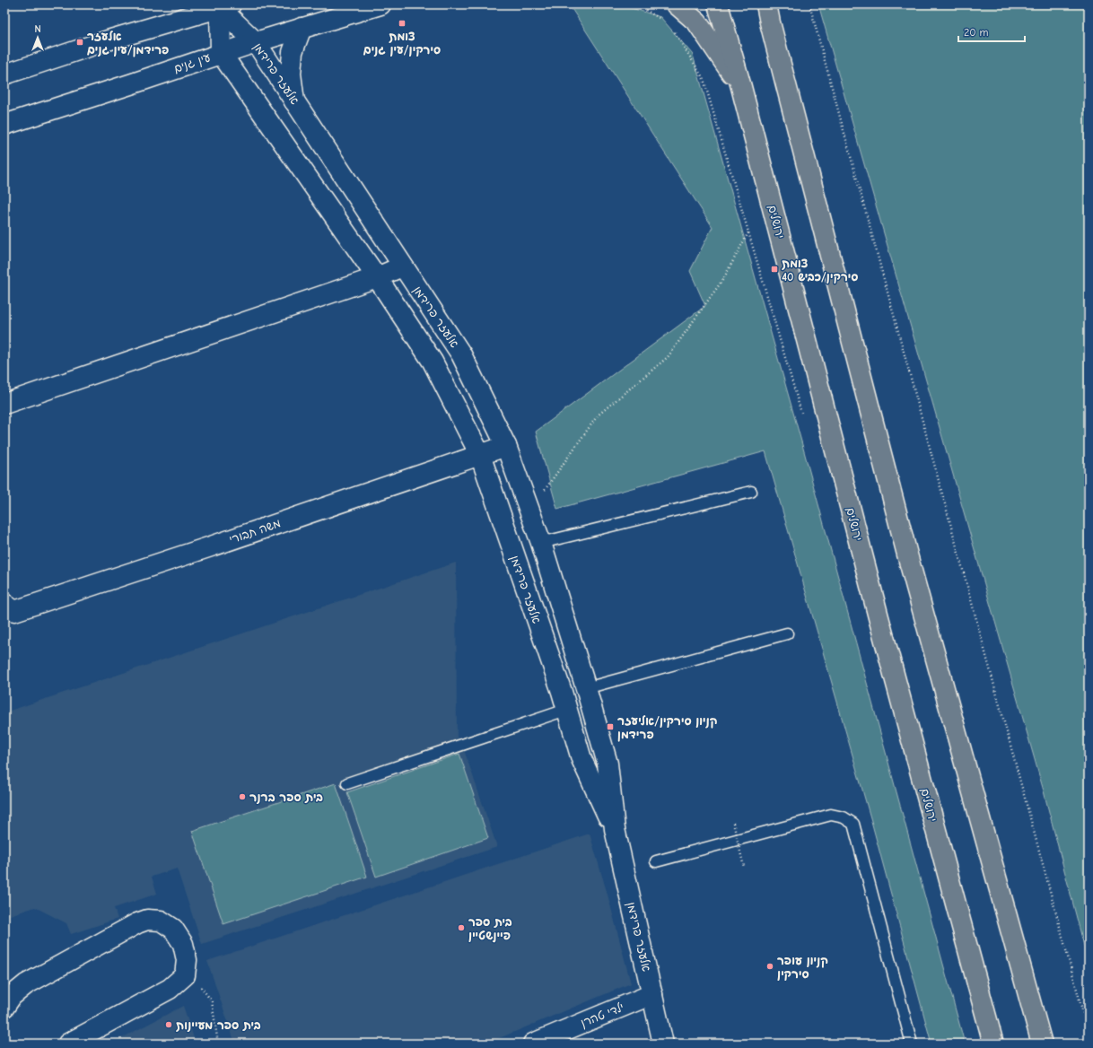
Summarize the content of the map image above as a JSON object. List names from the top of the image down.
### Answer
{
  "streets": {
    "highway": ["ירושלים"],
    "street": [
      "עין גנים",
      "אלעזר פרידמן",
      "משה תבורי",
      "ילדי טהרן"
    ]
  },
  "crossings": [
    ["עין גנים", "אלעזר פרידמן"],
    ["אלעזר פרידמן", "משה תבורי"],
    ["אלעזר פרידמן", "ילדי טהרן"]
  ],
  "places": {
    "transit": [
      "צומת סירקין/עין גנים",
      "אלעזר פרידמן/עין גנים",
      "צומת סירקין/כביש 40",
      "קניון סירקין/אליעזר פרידמן"
    ],
    "other": [
      "בית ספר ברנר",
      "בית ספר פיינשטיין",
      "קניון עופר סירקין",
      "בית ספר מעיינות"
    ]
  },
  "scale_bar": "20 m",
  "north": "top"
}
